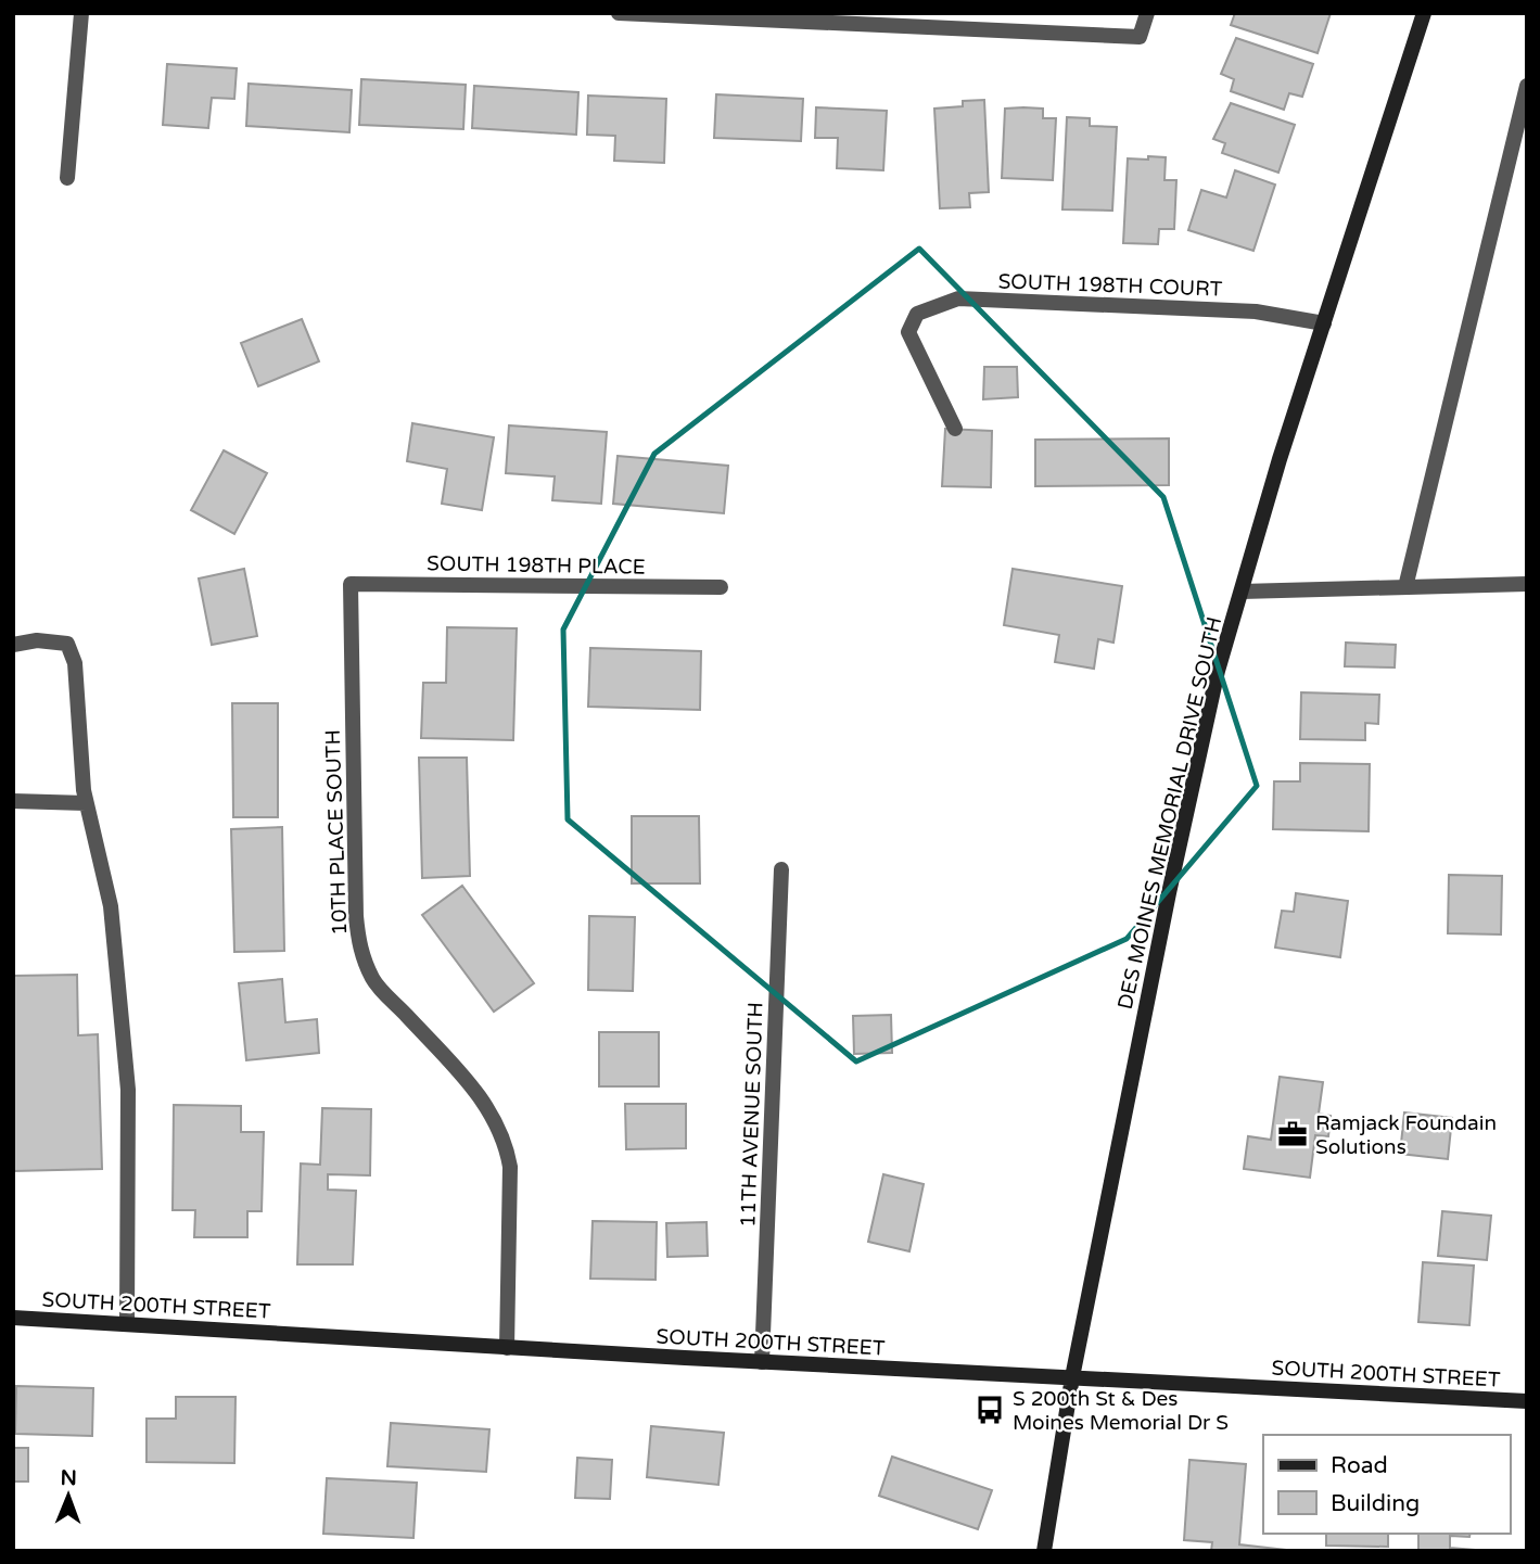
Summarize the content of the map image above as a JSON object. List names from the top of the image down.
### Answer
{
  "streets": {
    "main road": ["DES MOINES MEMORIAL DRIVE SOUTH", "SOUTH 200TH STREET"],
    "street": [
      "SOUTH 198TH COURT",
      "SOUTH 198TH PLACE",
      "10TH PLACE SOUTH",
      "11TH AVENUE SOUTH"
    ]
  },
  "crossings": [
    ["SOUTH 198TH COURT", "DES MOINES MEMORIAL DRIVE SOUTH"],
    ["SOUTH 198TH PLACE", "10TH PLACE SOUTH"],
    ["DES MOINES MEMORIAL DRIVE SOUTH", "SOUTH 200TH STREET"],
    ["10TH PLACE SOUTH", "SOUTH 200TH STREET"],
    ["11TH AVENUE SOUTH", "SOUTH 200TH STREET"]
  ],
  "places": {
    "office": ["Ramjack Foundain Solutions"],
    "bus stop": ["S 200th St & Des Moines Memorial Dr S"]
  },
  "legend": ["Road", "Building"],
  "north": "top"
}
